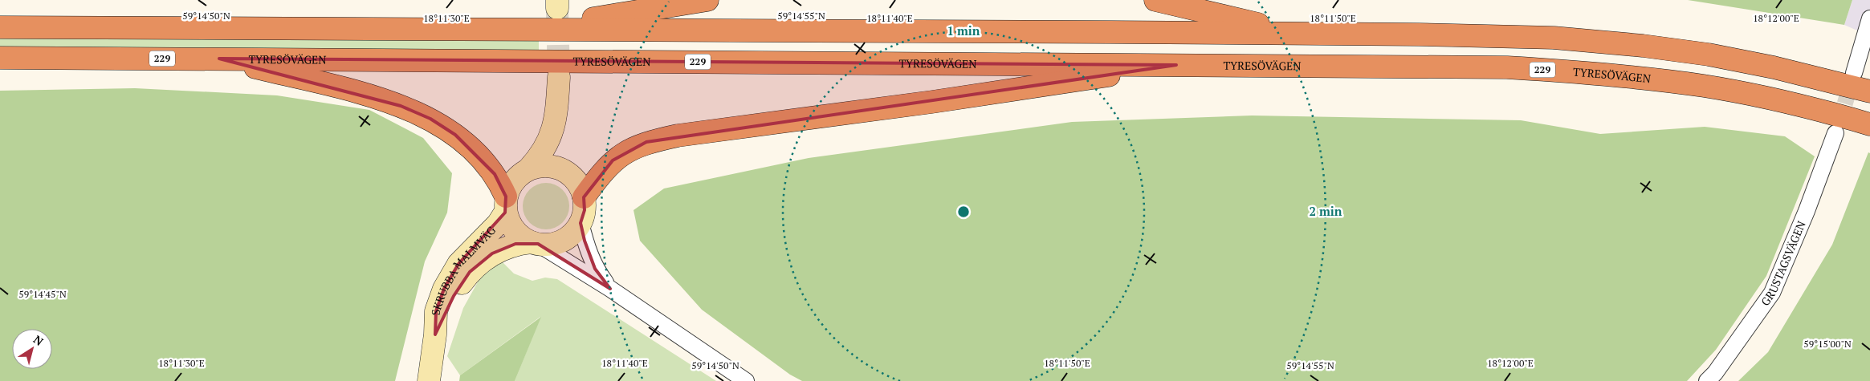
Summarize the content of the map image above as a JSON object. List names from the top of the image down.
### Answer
{
  "streets": {
    "highway": ["229", "TYRESÖVÄGEN"],
    "street": ["GRUSTAGSVÄGEN", "SKRUBBA MALMVÄG"]
  },
  "north": "top right",
  "coordinates": [
    "59°14'50\"N",
    "59°14'55\"N",
    "18°11'30\"E",
    "18°11'40\"E",
    "18°11'50\"E",
    "18°12'00\"E",
    "59°14'45\"N",
    "59°15'00\"N"
  ],
  "rings": ["1 min", "2 min"]
}
